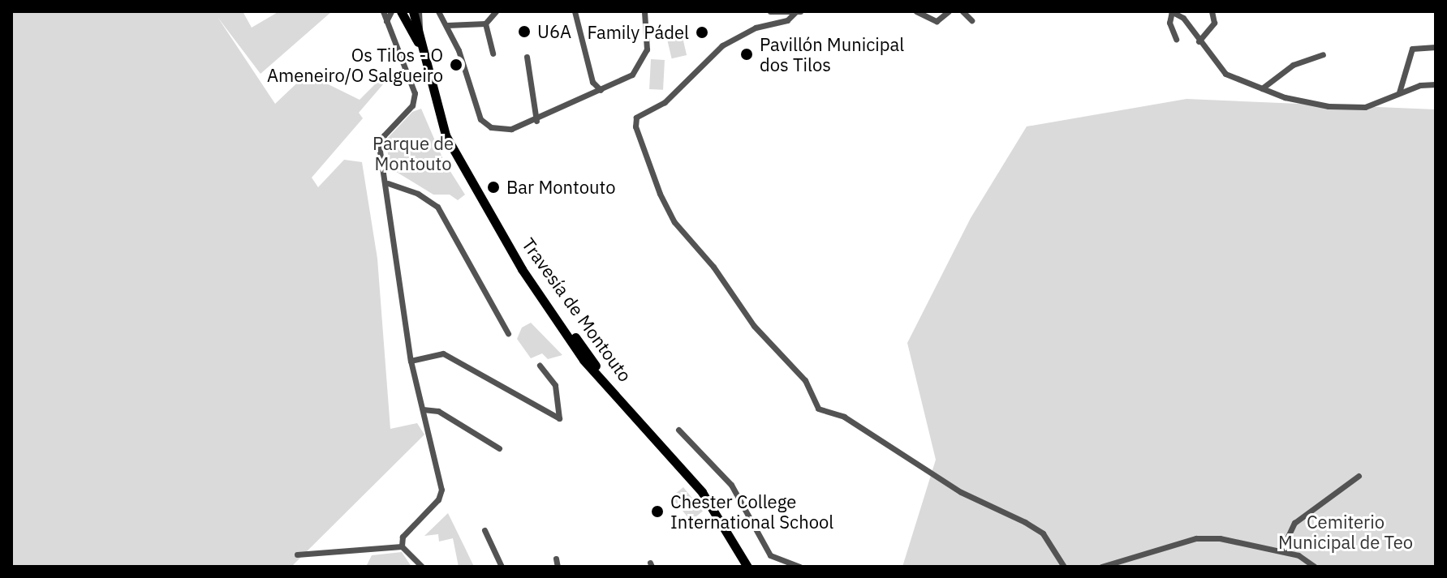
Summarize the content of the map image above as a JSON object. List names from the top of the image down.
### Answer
{
  "streets": {
    "main road": ["Travesía de Montouto"]
  },
  "parks": ["Parque de Montouto", "Cemiterio Municipal de Teo"],
  "places": [
    "U6A",
    "Family Pádel",
    "Pavillón Municipal dos Tilos",
    "Os Tilos - O Ameneiro/O Salgueiro",
    "Bar Montouto",
    "Chester College International School"
  ]
}
